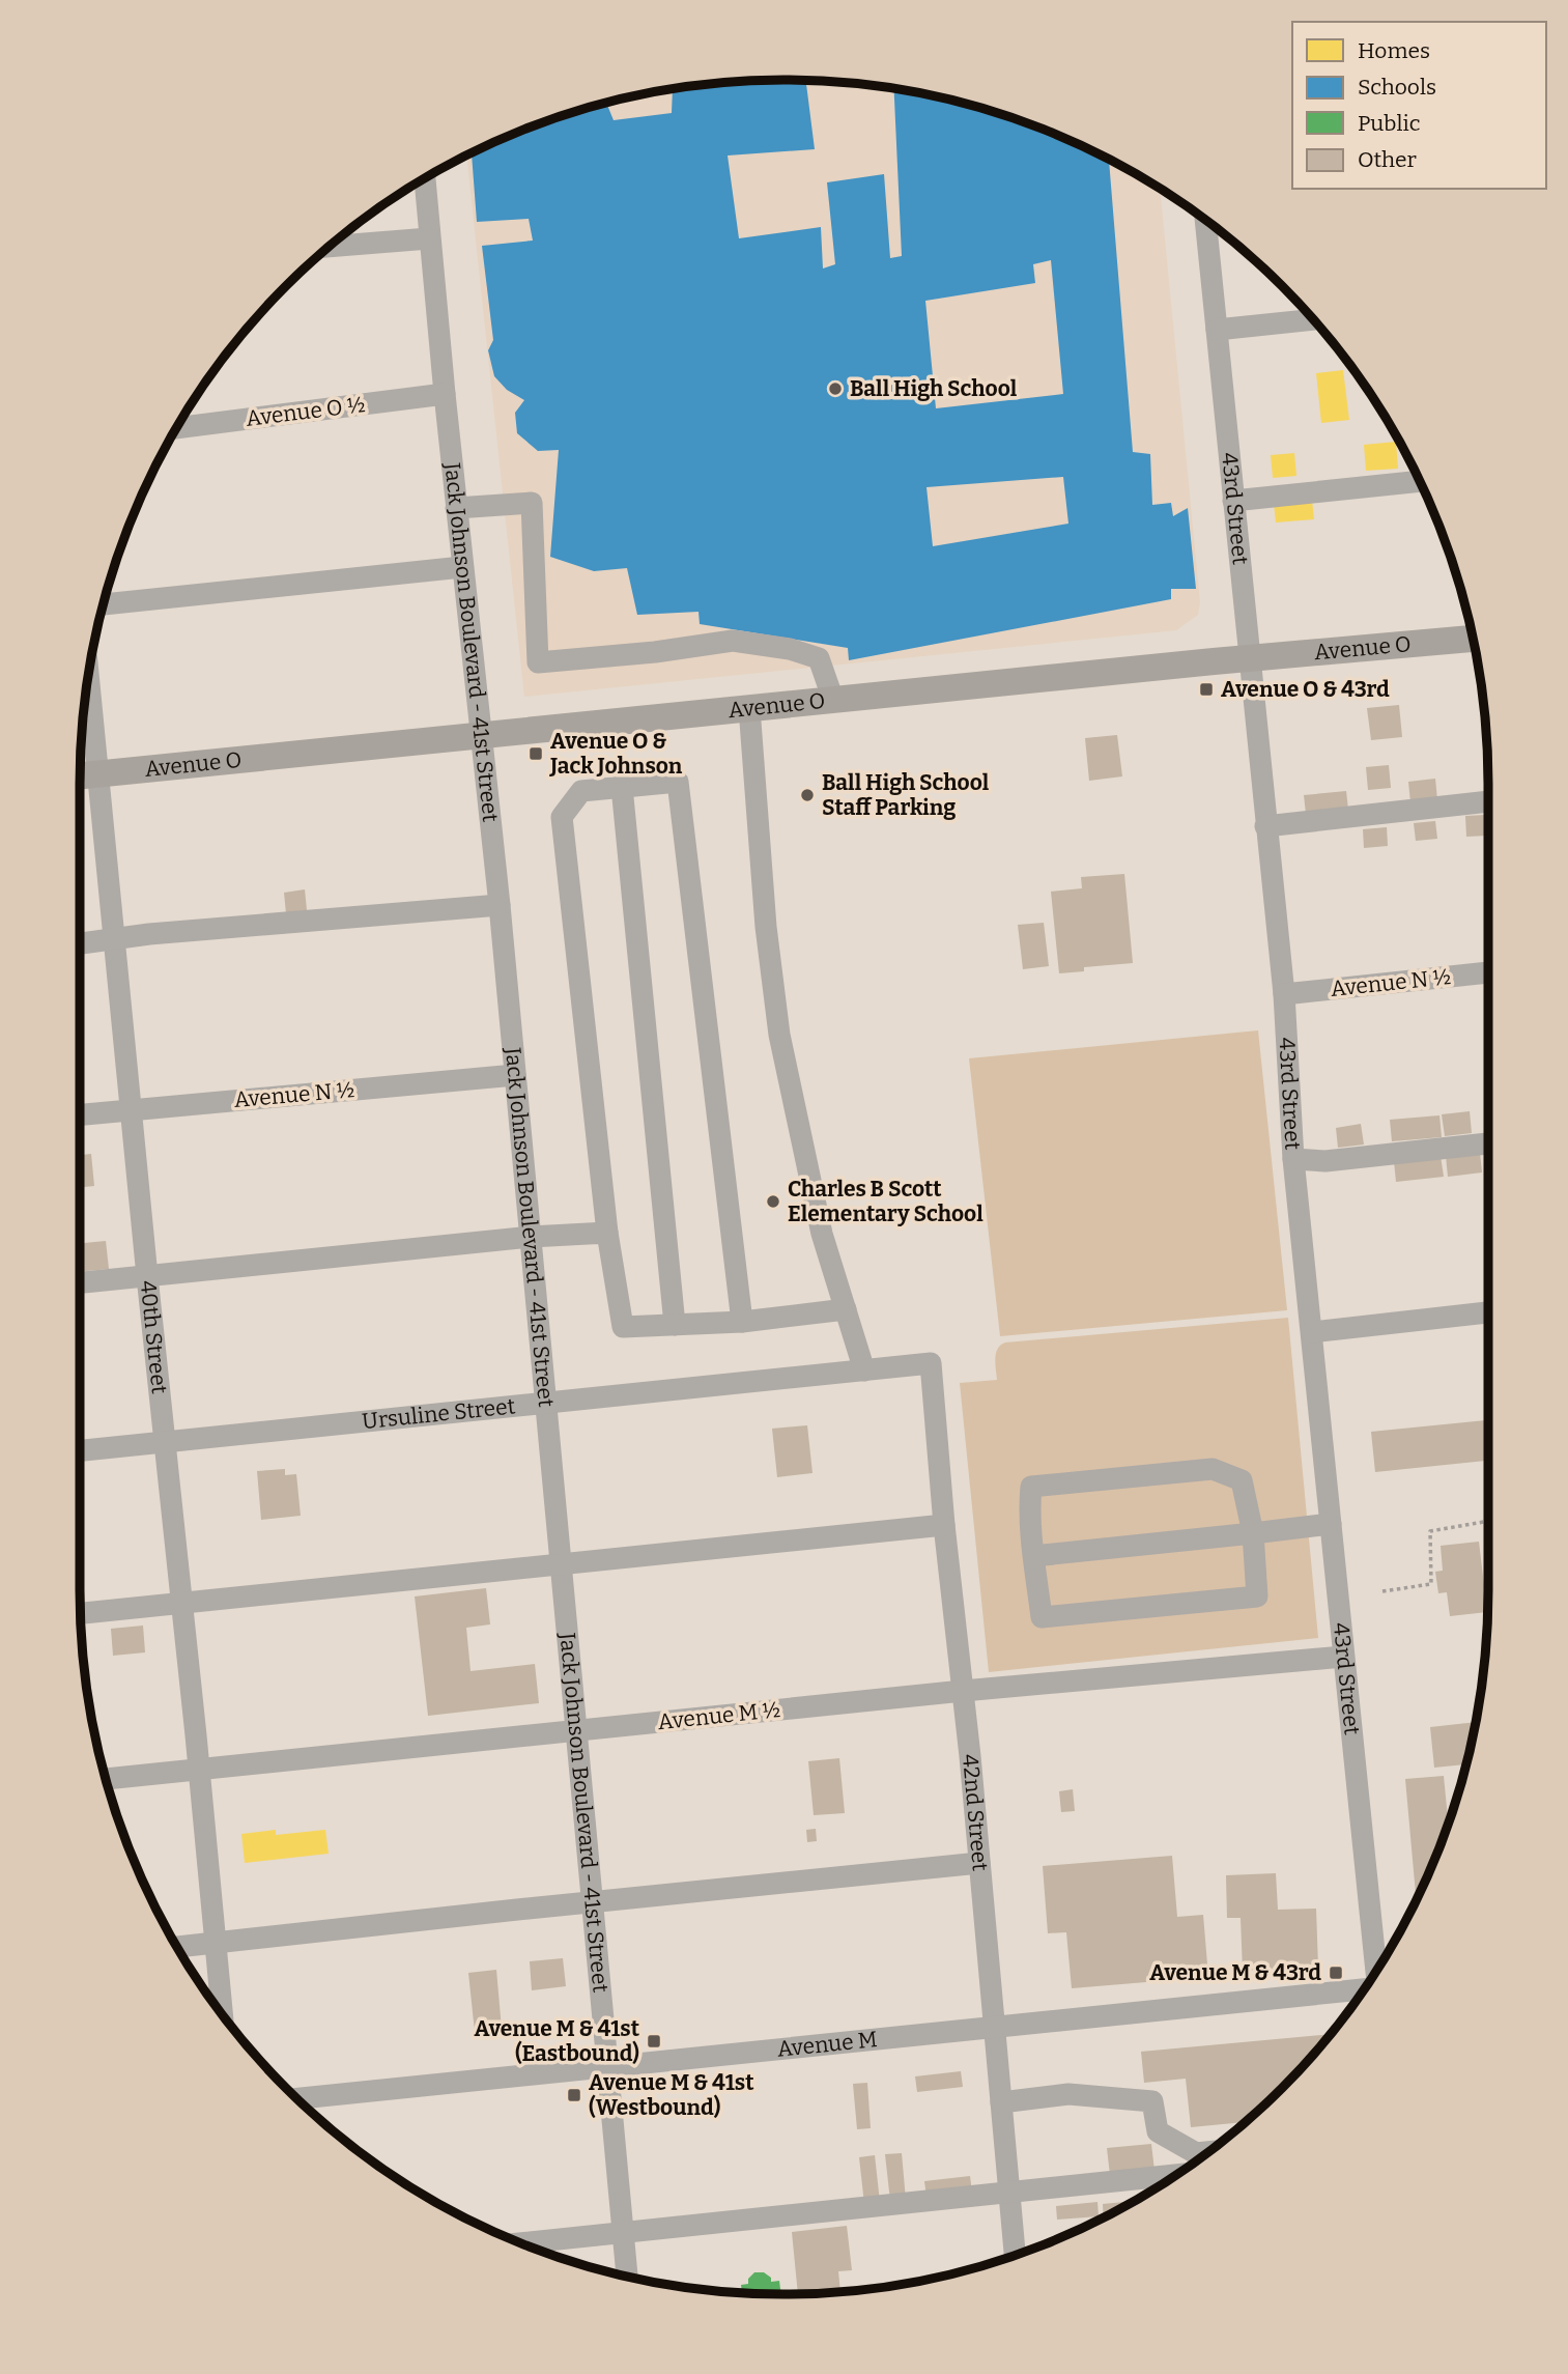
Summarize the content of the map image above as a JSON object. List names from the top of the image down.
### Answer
{
  "streets": {
    "main road": ["Avenue O"],
    "street": [
      "Avenue O ½",
      "43rd Street",
      "Jack Johnson Boulevard - 41st Street",
      "Avenue N ½",
      "40th Street",
      "Ursuline Street",
      "Avenue M ½",
      "42nd Street",
      "Avenue M"
    ]
  },
  "crossings": [
    ["Avenue O ½", "Jack Johnson Boulevard - 41st Street"],
    ["43rd Street", "Avenue O"],
    ["43rd Street", "Avenue N ½"],
    ["43rd Street", "Avenue M ½"],
    ["Jack Johnson Boulevard - 41st Street", "Avenue O"],
    ["Jack Johnson Boulevard - 41st Street", "Avenue N ½"],
    ["Jack Johnson Boulevard - 41st Street", "Ursuline Street"],
    ["Jack Johnson Boulevard - 41st Street", "Avenue M ½"],
    ["Jack Johnson Boulevard - 41st Street", "Avenue M"],
    ["Avenue O", "40th Street"],
    ["Avenue N ½", "40th Street"],
    ["40th Street", "Ursuline Street"],
    ["40th Street", "Avenue M ½"],
    ["Ursuline Street", "42nd Street"],
    ["Avenue M ½", "42nd Street"],
    ["42nd Street", "Avenue M"]
  ],
  "places": {
    "other": ["Ball High School", "Ball High School Staff Parking", "Charles B Scott Elementary School"],
    "transit": [
      "Avenue O & 43rd",
      "Avenue O & Jack Johnson",
      "Avenue M & 43rd",
      "Avenue M & 41st (Eastbound)",
      "Avenue M & 41st (Westbound)"
    ]
  },
  "legend": [
    "Homes",
    "Schools",
    "Public",
    "Other"
  ]
}
